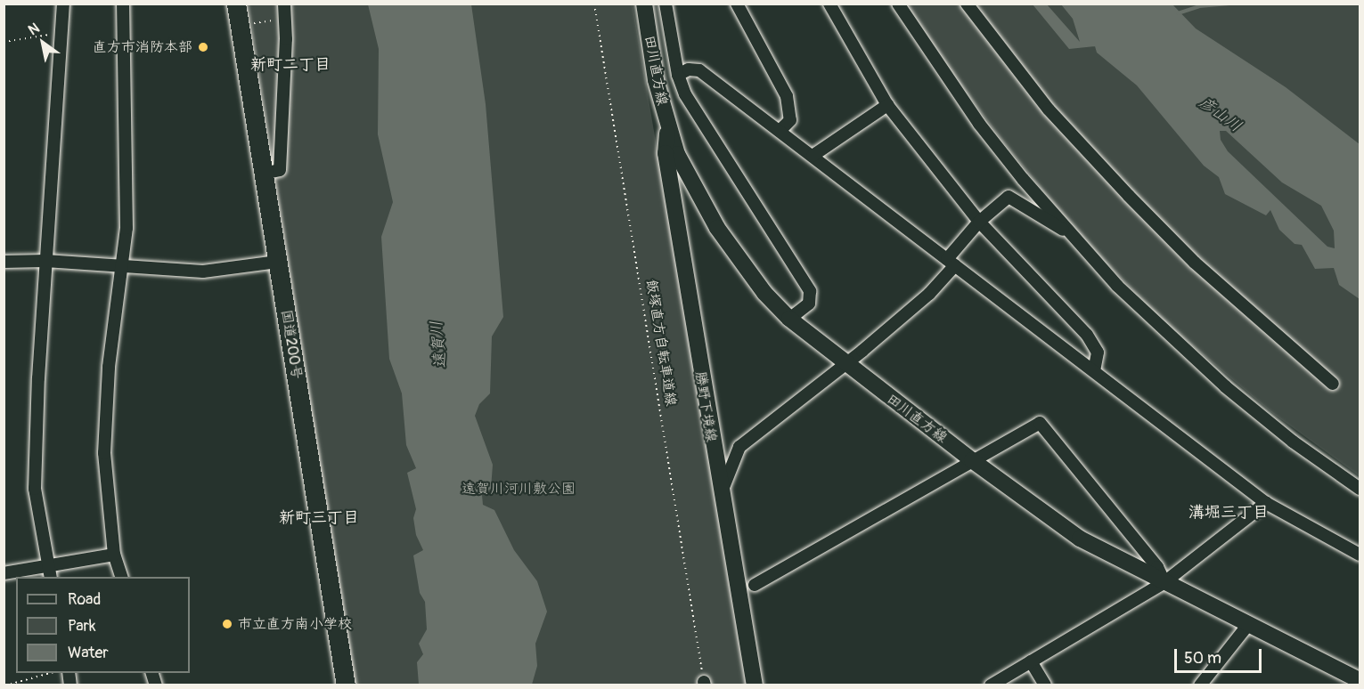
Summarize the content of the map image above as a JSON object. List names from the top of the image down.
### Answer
{
  "streets": {
    "highway": ["国道200号"],
    "main road": ["田川直方線", "勝野下境線"],
    "path": ["飯塚直方自転車道線"]
  },
  "crossings": [
    ["田川直方線", "勝野下境線"]
  ],
  "districts": ["新町二丁目", "溝堀三丁目", "新町三丁目"],
  "water": ["彦山川", "遠賀川"],
  "parks": ["遠賀川河川敷公園"],
  "places": ["直方市消防本部", "市立直方南小学校"],
  "legend": ["Road", "Park", "Water"],
  "scale_bar": "50 m",
  "north": "top left"
}
